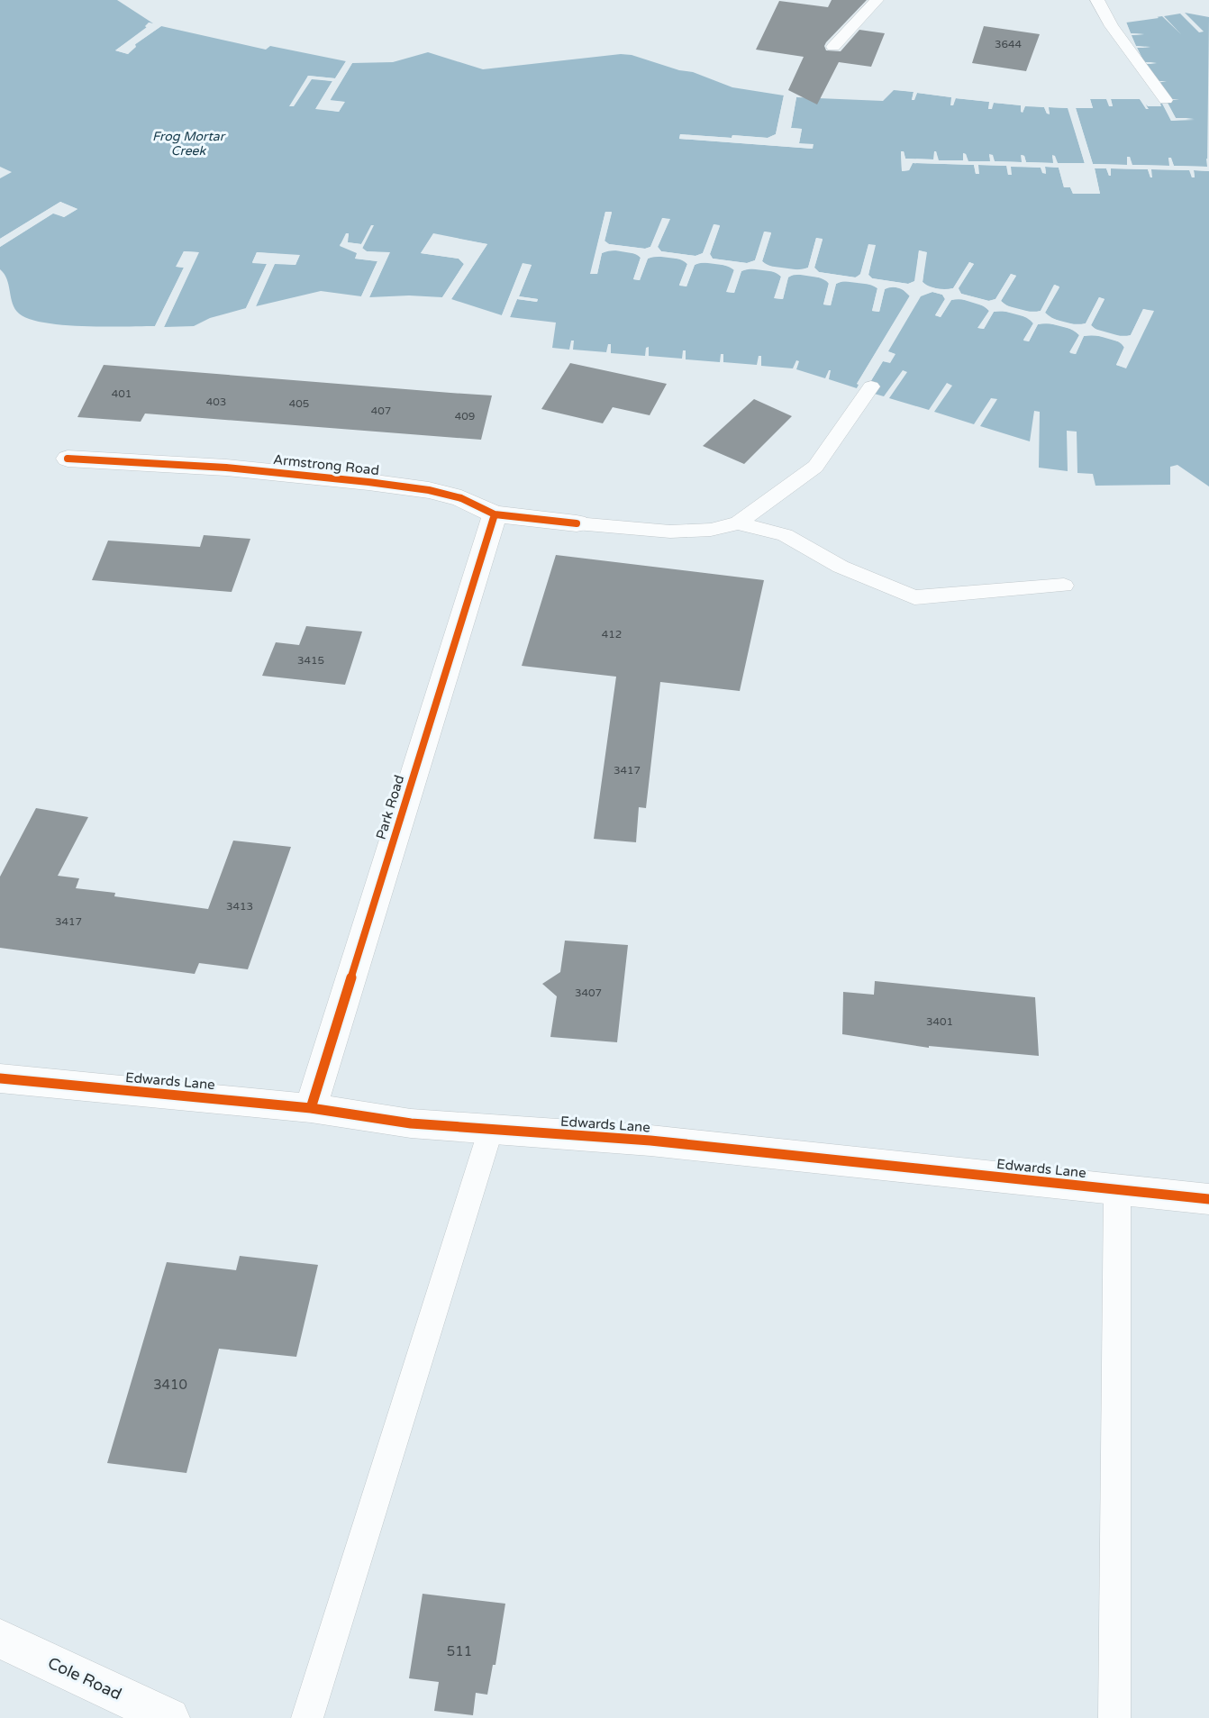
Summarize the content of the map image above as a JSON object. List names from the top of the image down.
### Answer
{
  "streets": {
    "street": [
      "Armstrong Road",
      "Park Road",
      "Edwards Lane",
      "Cole Road"
    ]
  },
  "crossings": [
    ["Armstrong Road", "Park Road"],
    ["Park Road", "Edwards Lane"]
  ],
  "water": ["Frog Mortar Creek"],
  "house_numbers": [
    "3644",
    "401",
    "403",
    "405",
    "407",
    "409",
    "412",
    "3415",
    "3417",
    "3413",
    "3417",
    "3407",
    "3401",
    "3410",
    "511"
  ]
}
